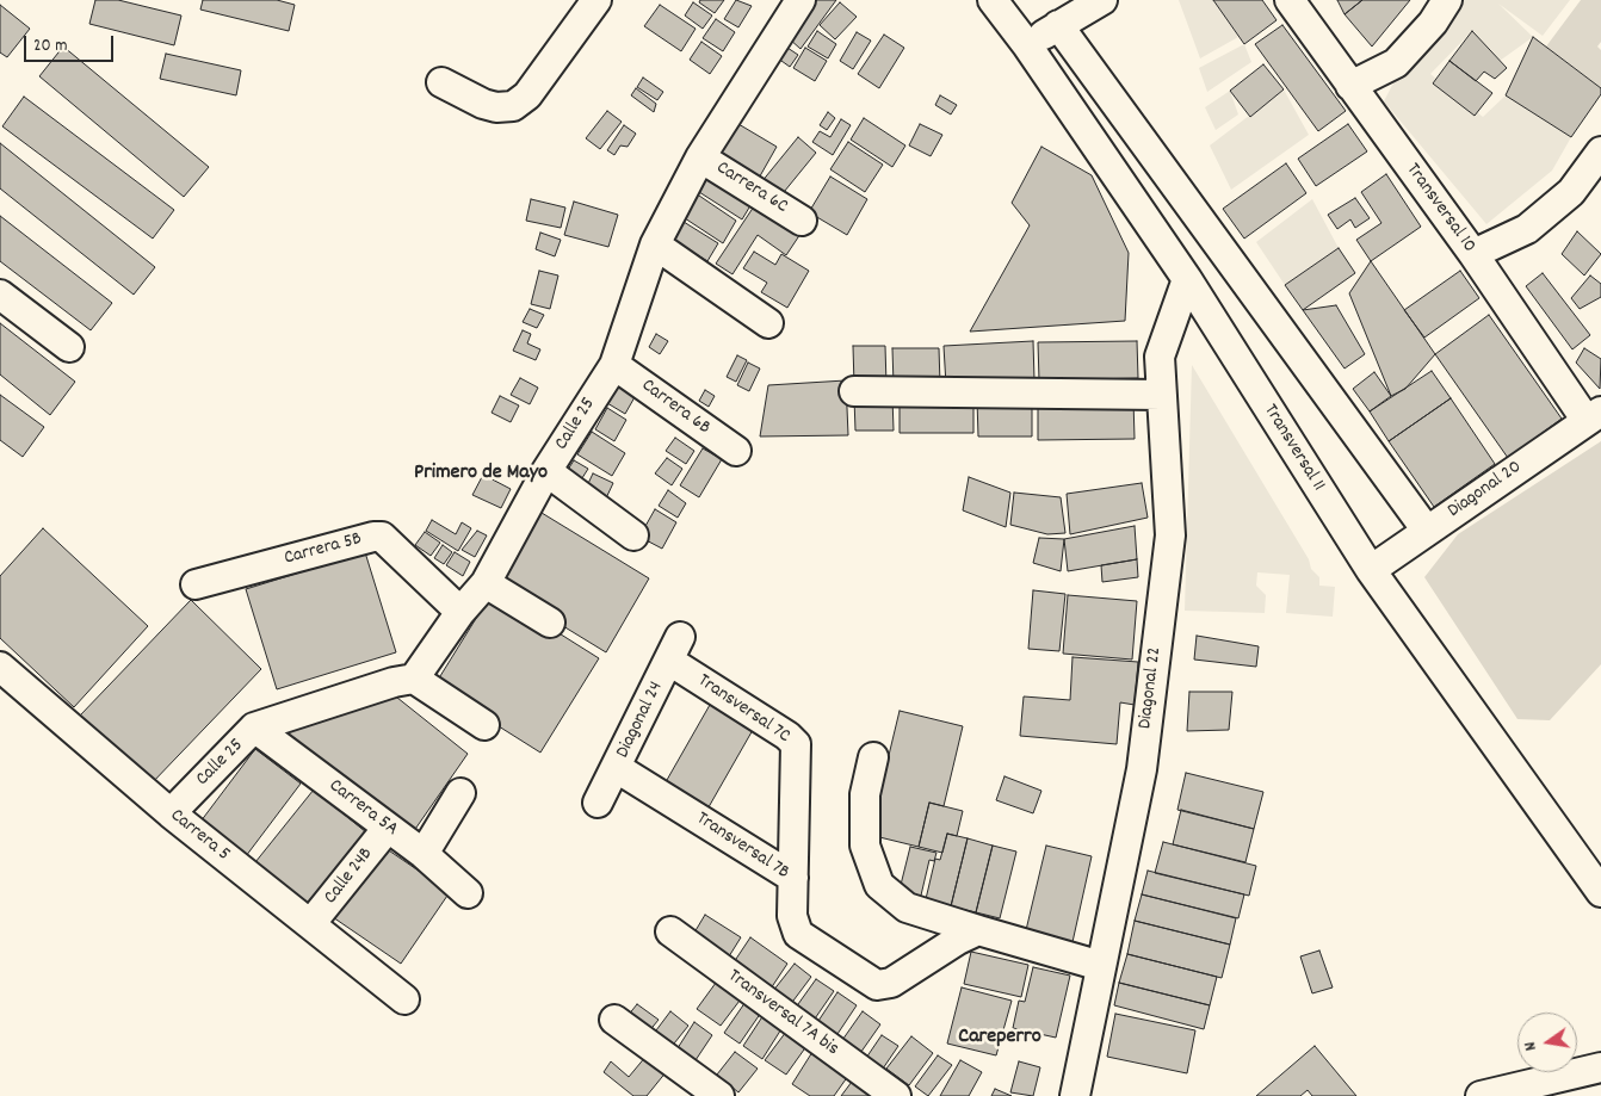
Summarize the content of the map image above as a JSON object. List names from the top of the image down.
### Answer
{
  "streets": {
    "street": [
      "Carrera 6C",
      "Transversal 10",
      "Carrera 6B",
      "Calle 25",
      "Transversal 11",
      "Diagonal 20",
      "Carrera 5B",
      "Diagonal 22",
      "Transversal 7C",
      "Diagonal 24",
      "Carrera 5A",
      "Carrera 5",
      "Transversal 7B",
      "Calle 24B",
      "Transversal 7A bis"
    ]
  },
  "crossings": [
    ["Carrera 6C", "Calle 25"],
    ["Transversal 10", "Diagonal 20"],
    ["Carrera 6B", "Calle 25"],
    ["Calle 25", "Carrera 5B"],
    ["Calle 25", "Carrera 5A"],
    ["Calle 25", "Carrera 5"],
    ["Transversal 11", "Diagonal 20"],
    ["Transversal 11", "Diagonal 22"],
    ["Transversal 7C", "Diagonal 24"],
    ["Transversal 7C", "Transversal 7B"],
    ["Diagonal 24", "Transversal 7B"],
    ["Carrera 5A", "Calle 24B"],
    ["Carrera 5", "Calle 24B"]
  ],
  "districts": ["Primero de Mayo", "Careperro"],
  "scale_bar": "20 m",
  "north": "left"
}
